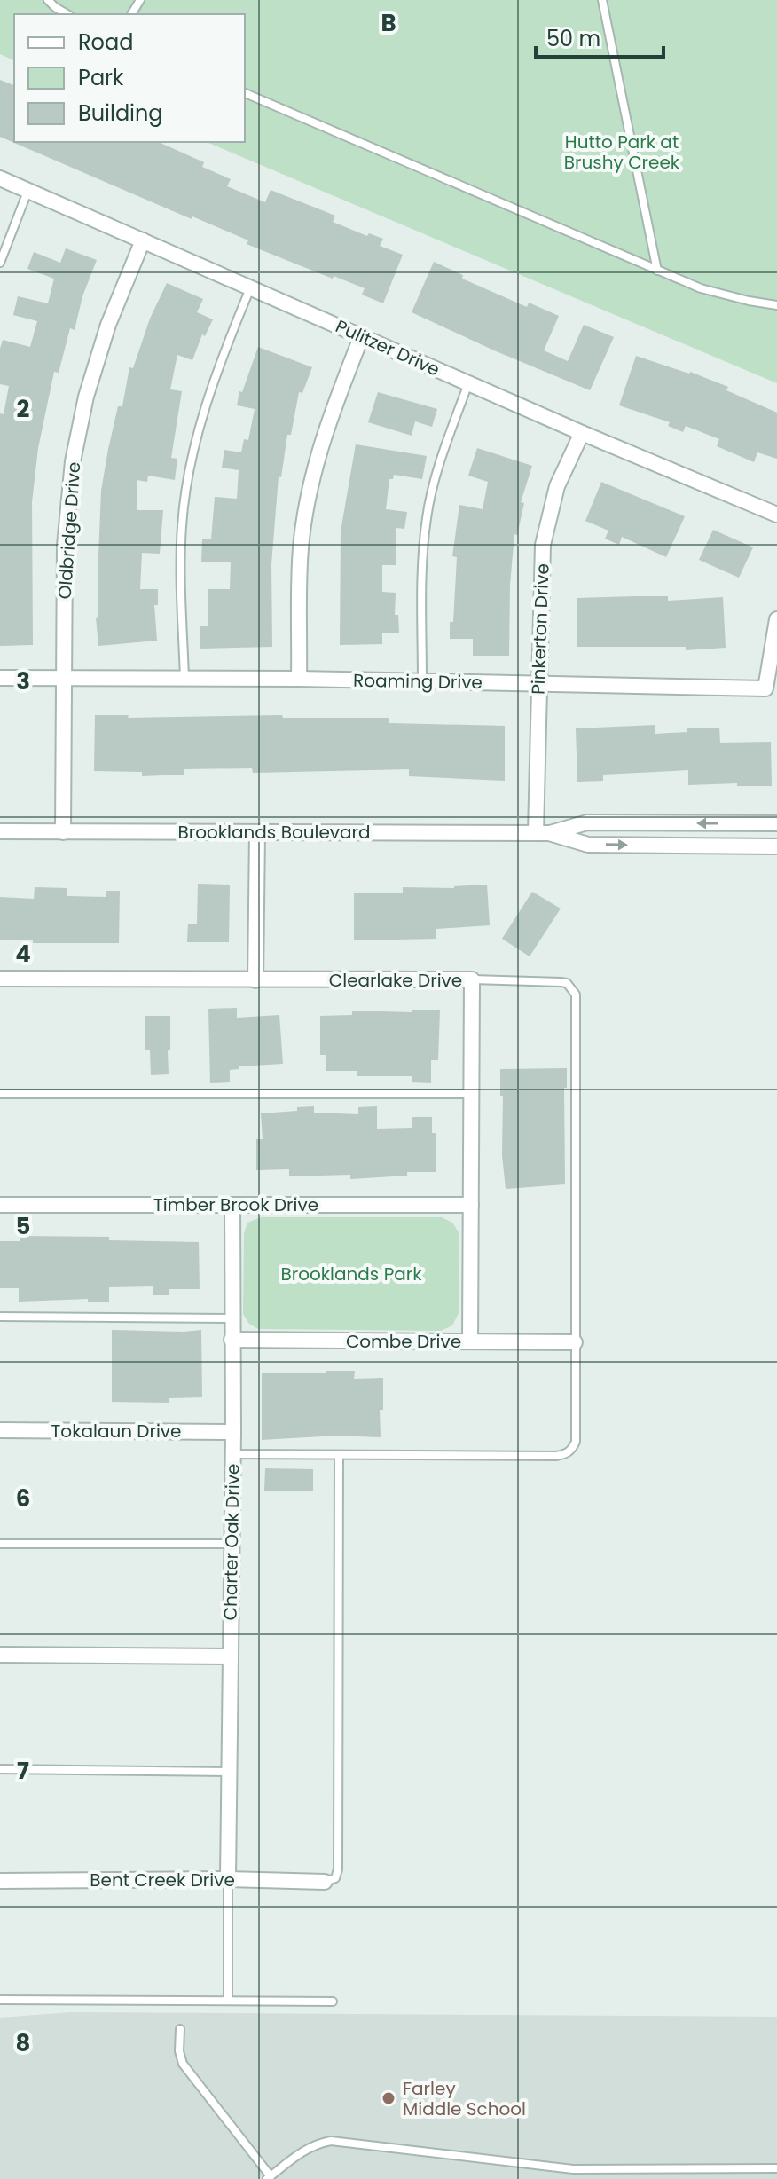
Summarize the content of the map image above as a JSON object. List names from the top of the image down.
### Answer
{
  "streets": {
    "street": [
      "Pulitzer Drive",
      "Oldbridge Drive",
      "Pinkerton Drive",
      "Roaming Drive",
      "Brooklands Boulevard",
      "Clearlake Drive",
      "Timber Brook Drive",
      "Combe Drive",
      "Tokalaun Drive",
      "Charter Oak Drive",
      "Bent Creek Drive"
    ]
  },
  "crossings": [
    ["Pulitzer Drive", "Oldbridge Drive"],
    ["Pulitzer Drive", "Pinkerton Drive"],
    ["Oldbridge Drive", "Roaming Drive"],
    ["Oldbridge Drive", "Brooklands Boulevard"],
    ["Pinkerton Drive", "Roaming Drive"],
    ["Pinkerton Drive", "Brooklands Boulevard"],
    ["Clearlake Drive", "Timber Brook Drive"],
    ["Clearlake Drive", "Combe Drive"],
    ["Timber Brook Drive", "Charter Oak Drive"],
    ["Combe Drive", "Charter Oak Drive"],
    ["Tokalaun Drive", "Charter Oak Drive"],
    ["Charter Oak Drive", "Bent Creek Drive"]
  ],
  "parks": ["Hutto Park at Brushy Creek", "Brooklands Park"],
  "places": ["Farley Middle School"],
  "legend": ["Road", "Park", "Building"],
  "scale_bar": "50 m",
  "grid": {
    "columns": ["B"],
    "rows": [
      "2",
      "3",
      "4",
      "5",
      "6",
      "7",
      "8"
    ]
  }
}
